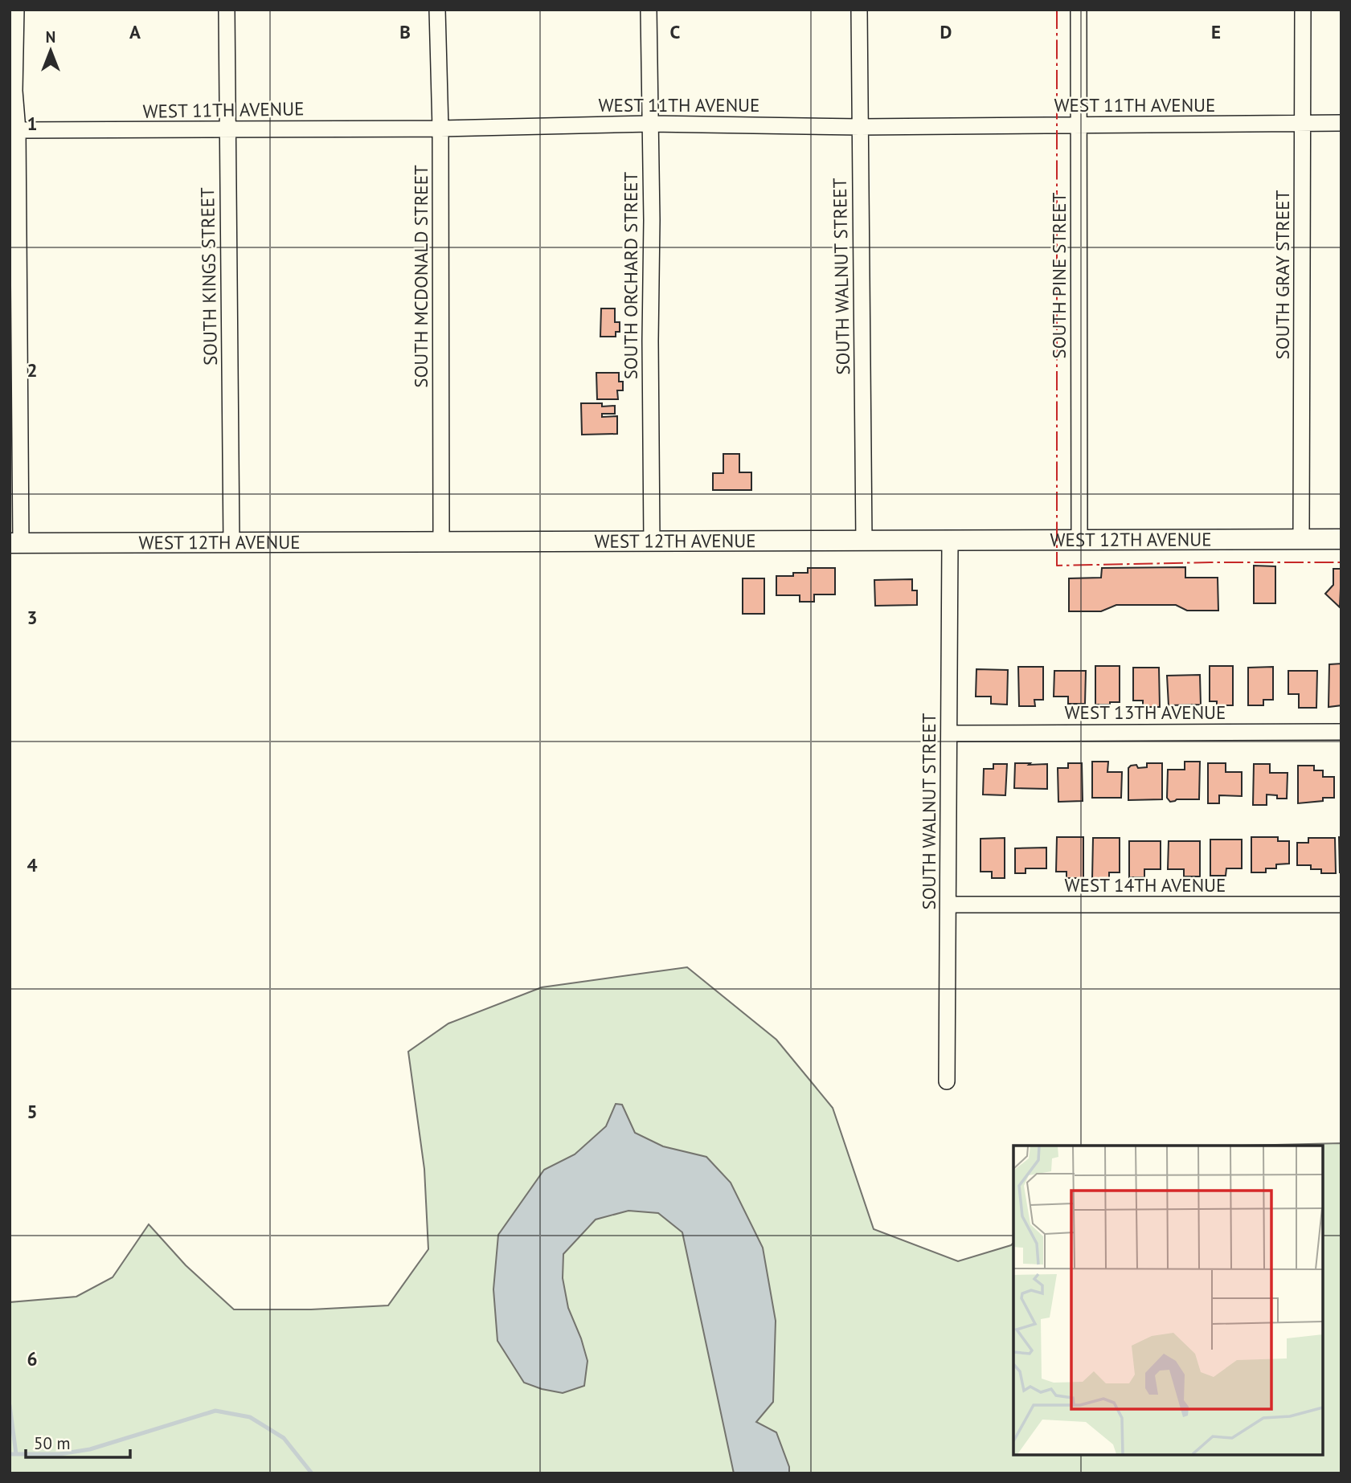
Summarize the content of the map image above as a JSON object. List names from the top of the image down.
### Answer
{
  "streets": {
    "main road": ["WEST 12TH AVENUE"],
    "street": [
      "WEST 11TH AVENUE",
      "SOUTH GRAY STREET",
      "SOUTH ORCHARD STREET",
      "SOUTH PINE STREET",
      "SOUTH KINGS STREET",
      "SOUTH MCDONALD STREET",
      "SOUTH WALNUT STREET",
      "WEST 13TH AVENUE",
      "WEST 14TH AVENUE"
    ]
  },
  "crossings": [
    ["WEST 11TH AVENUE", "SOUTH GRAY STREET"],
    ["WEST 11TH AVENUE", "SOUTH ORCHARD STREET"],
    ["WEST 11TH AVENUE", "SOUTH PINE STREET"],
    ["WEST 11TH AVENUE", "SOUTH KINGS STREET"],
    ["WEST 11TH AVENUE", "SOUTH MCDONALD STREET"],
    ["WEST 11TH AVENUE", "SOUTH WALNUT STREET"],
    ["SOUTH GRAY STREET", "WEST 12TH AVENUE"],
    ["SOUTH ORCHARD STREET", "WEST 12TH AVENUE"],
    ["SOUTH PINE STREET", "WEST 12TH AVENUE"],
    ["SOUTH KINGS STREET", "WEST 12TH AVENUE"],
    ["SOUTH MCDONALD STREET", "WEST 12TH AVENUE"],
    ["SOUTH WALNUT STREET", "WEST 12TH AVENUE"],
    ["SOUTH WALNUT STREET", "WEST 13TH AVENUE"],
    ["SOUTH WALNUT STREET", "WEST 14TH AVENUE"]
  ],
  "scale_bar": "50 m",
  "north": "top",
  "grid": {
    "columns": [
      "A",
      "B",
      "C",
      "D",
      "E"
    ],
    "rows": [
      "1",
      "2",
      "3",
      "4",
      "5",
      "6"
    ]
  }
}
